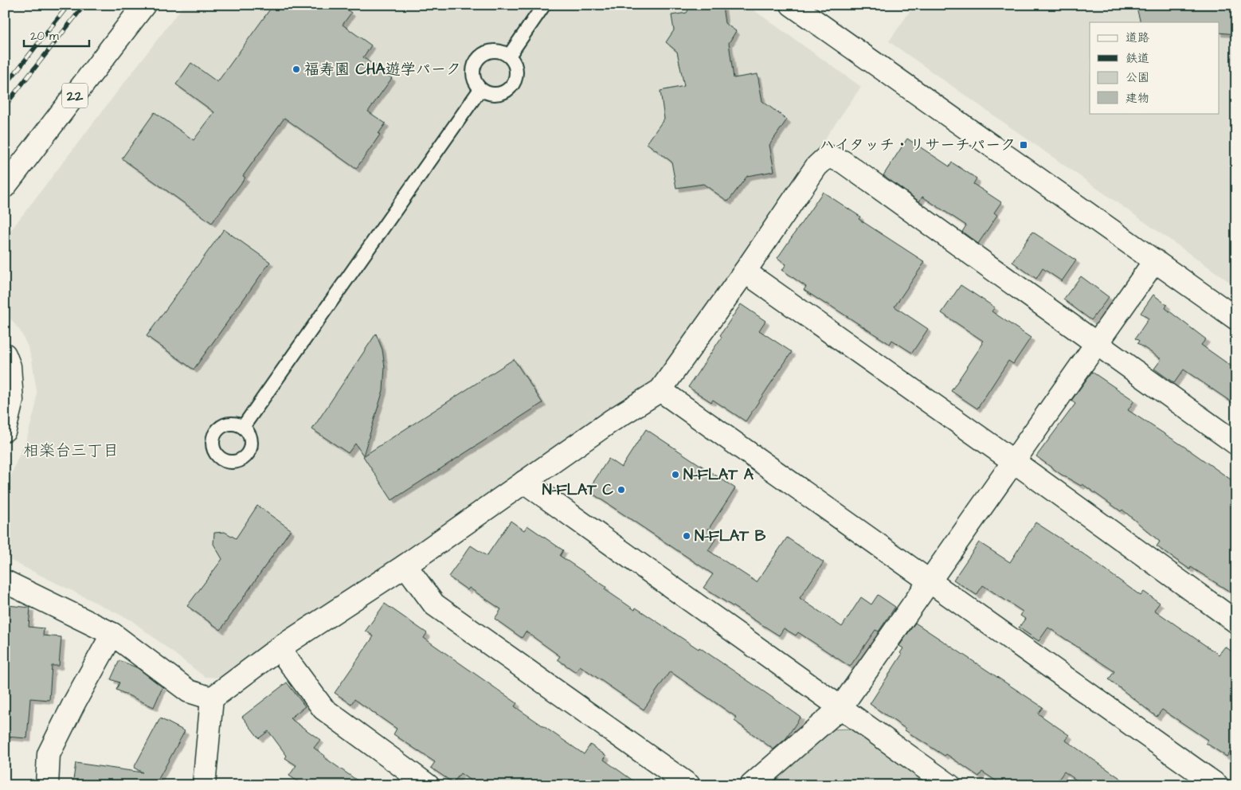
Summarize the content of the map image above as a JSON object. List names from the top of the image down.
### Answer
{
  "streets": {
    "street": ["22"]
  },
  "districts": ["相楽台三丁目"],
  "places": {
    "other": [
      "福寿園 CHA遊学パーク",
      "N-FLAT A",
      "N-FLAT C",
      "N-FLAT B"
    ],
    "transit": ["ハイタッチ・リサーチパーク"]
  },
  "legend": [
    "道路",
    "鉄道",
    "公園",
    "建物"
  ],
  "scale_bar": "20 m"
}
